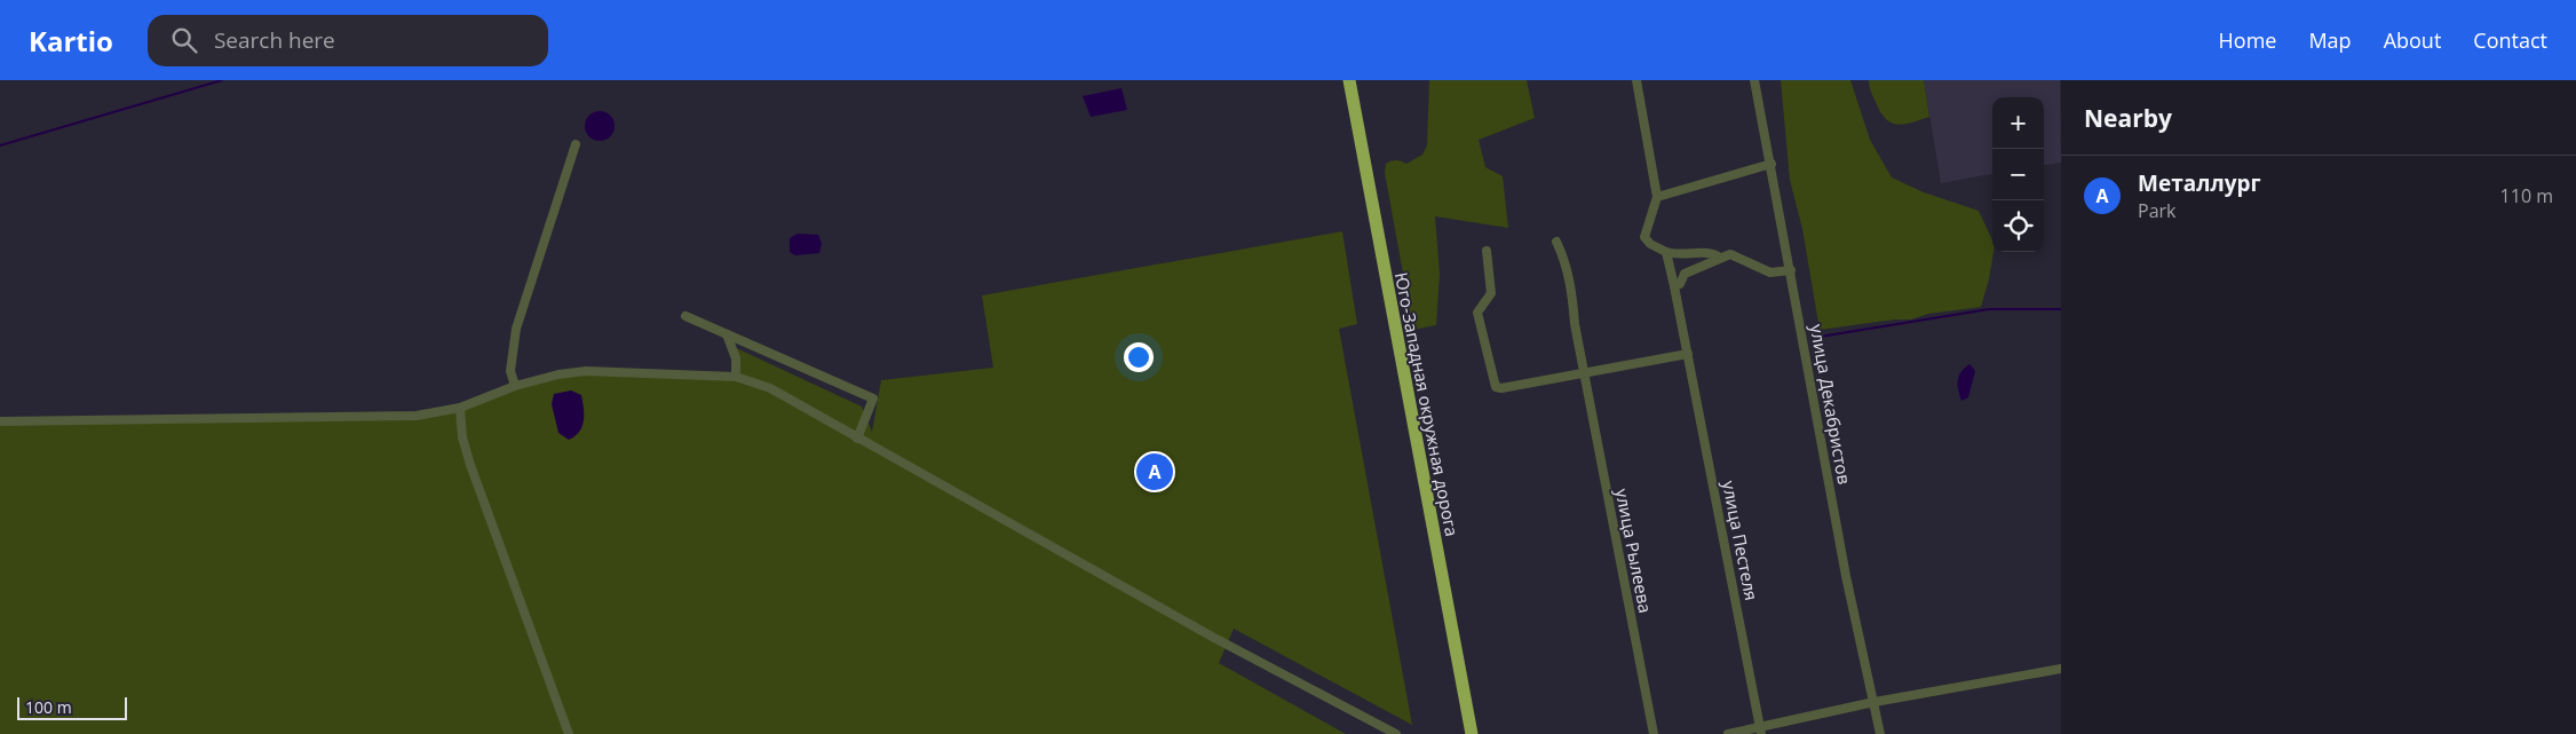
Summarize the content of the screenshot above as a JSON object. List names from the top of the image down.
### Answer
{
  "streets": {
    "highway": ["Юго-Западная окружная дорога"],
    "street": ["улица Декабристов", "улица Пестеля", "улица Рылеева"]
  },
  "scale_bar": "100 m",
  "page": {
    "header": "Kartio",
    "search": "Search here",
    "nav": [
      "Home",
      "Map",
      "About",
      "Contact"
    ],
    "heading": "Nearby",
    "map_buttons": ["+", "−"],
    "list": [
      {
        "mark": "A",
        "name": "Металлург",
        "note": "Park",
        "value": "110 m"
      }
    ],
    "pins": "A",
    "scale": "100 m"
  }
}
